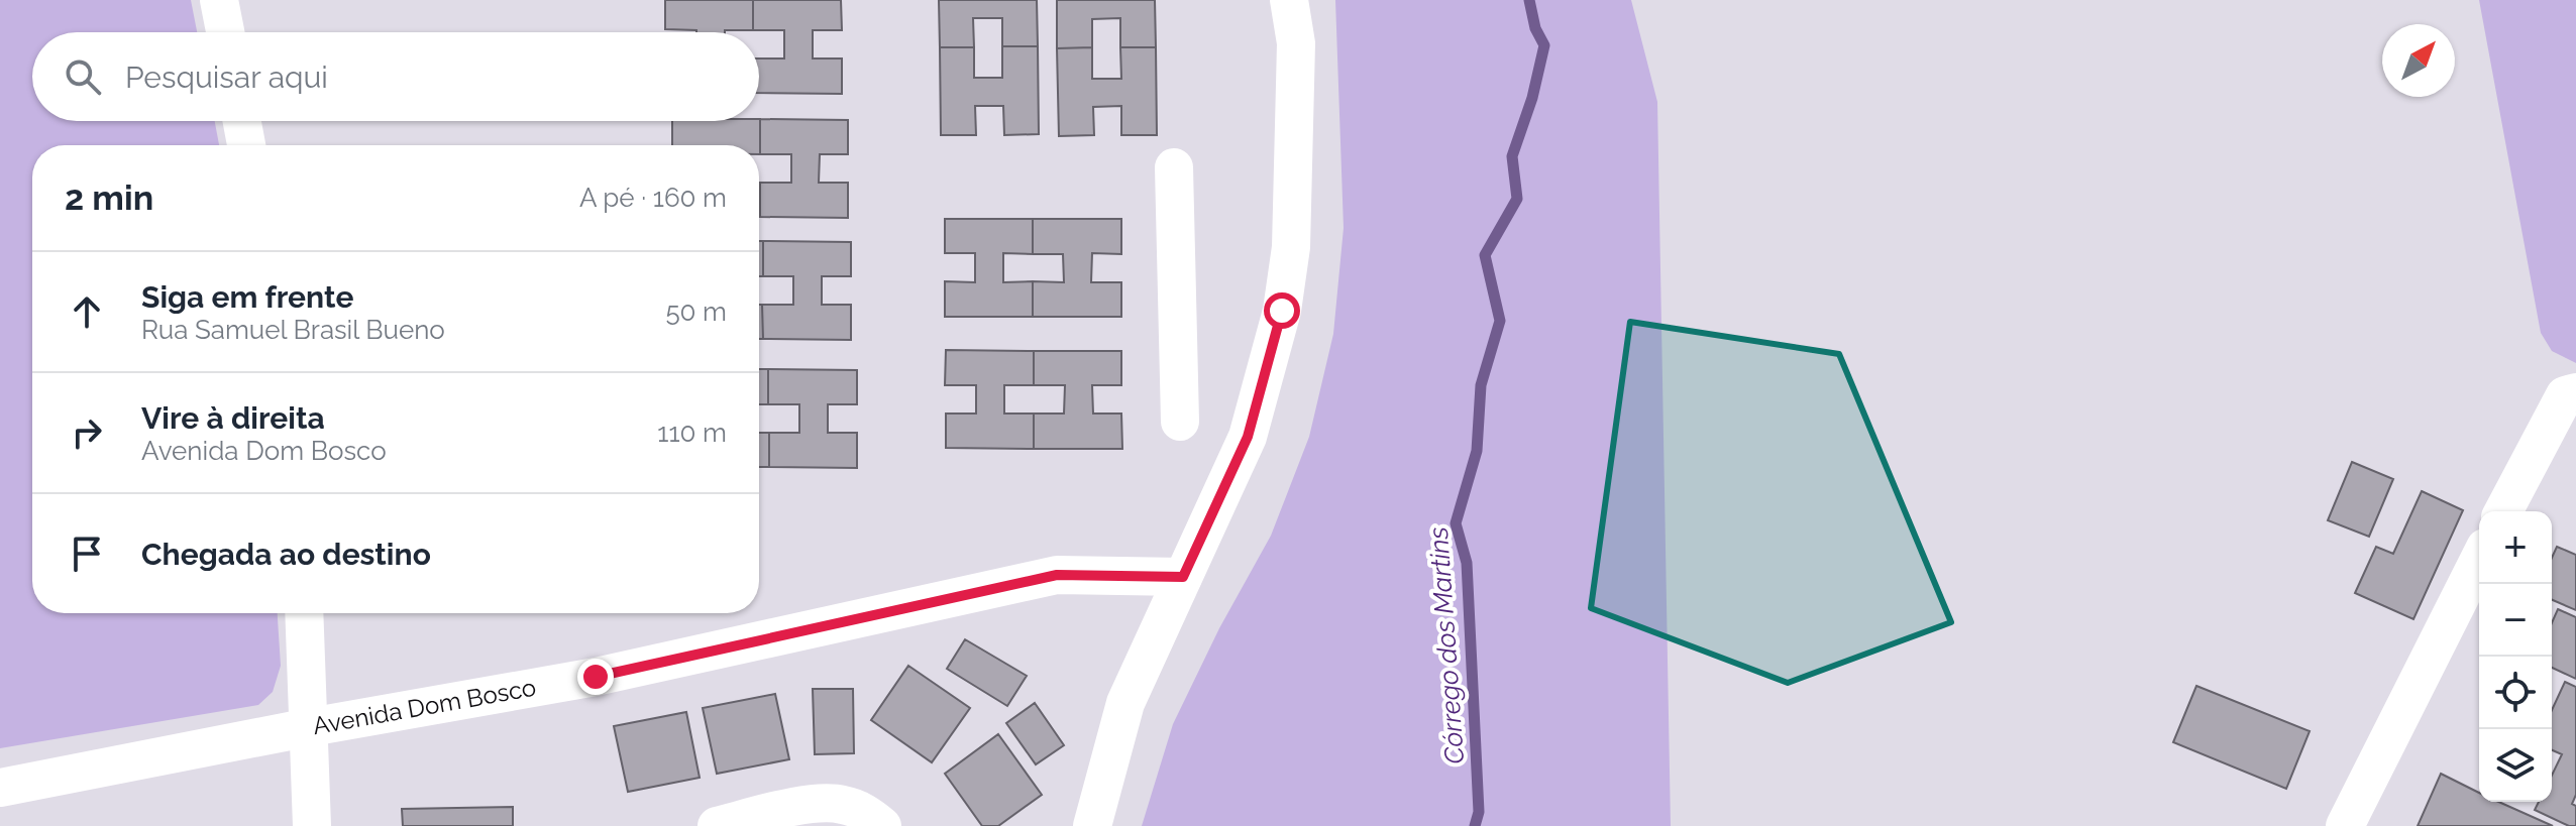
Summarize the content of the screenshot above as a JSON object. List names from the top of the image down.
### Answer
{
  "streets": {
    "street": ["Avenida Dom Bosco"]
  },
  "water": ["Córrego dos Martins"],
  "north": "top right",
  "page": {
    "search": "Pesquisar aqui",
    "heading": ["2 min", "A pé · 160 m"],
    "list": [
      ["Siga em frente", "Rua Samuel Brasil Bueno", "50 m"],
      ["Vire à direita", "Avenida Dom Bosco", "110 m"],
      "Chegada ao destino"
    ],
    "map_buttons": ["+", "−"]
  }
}
